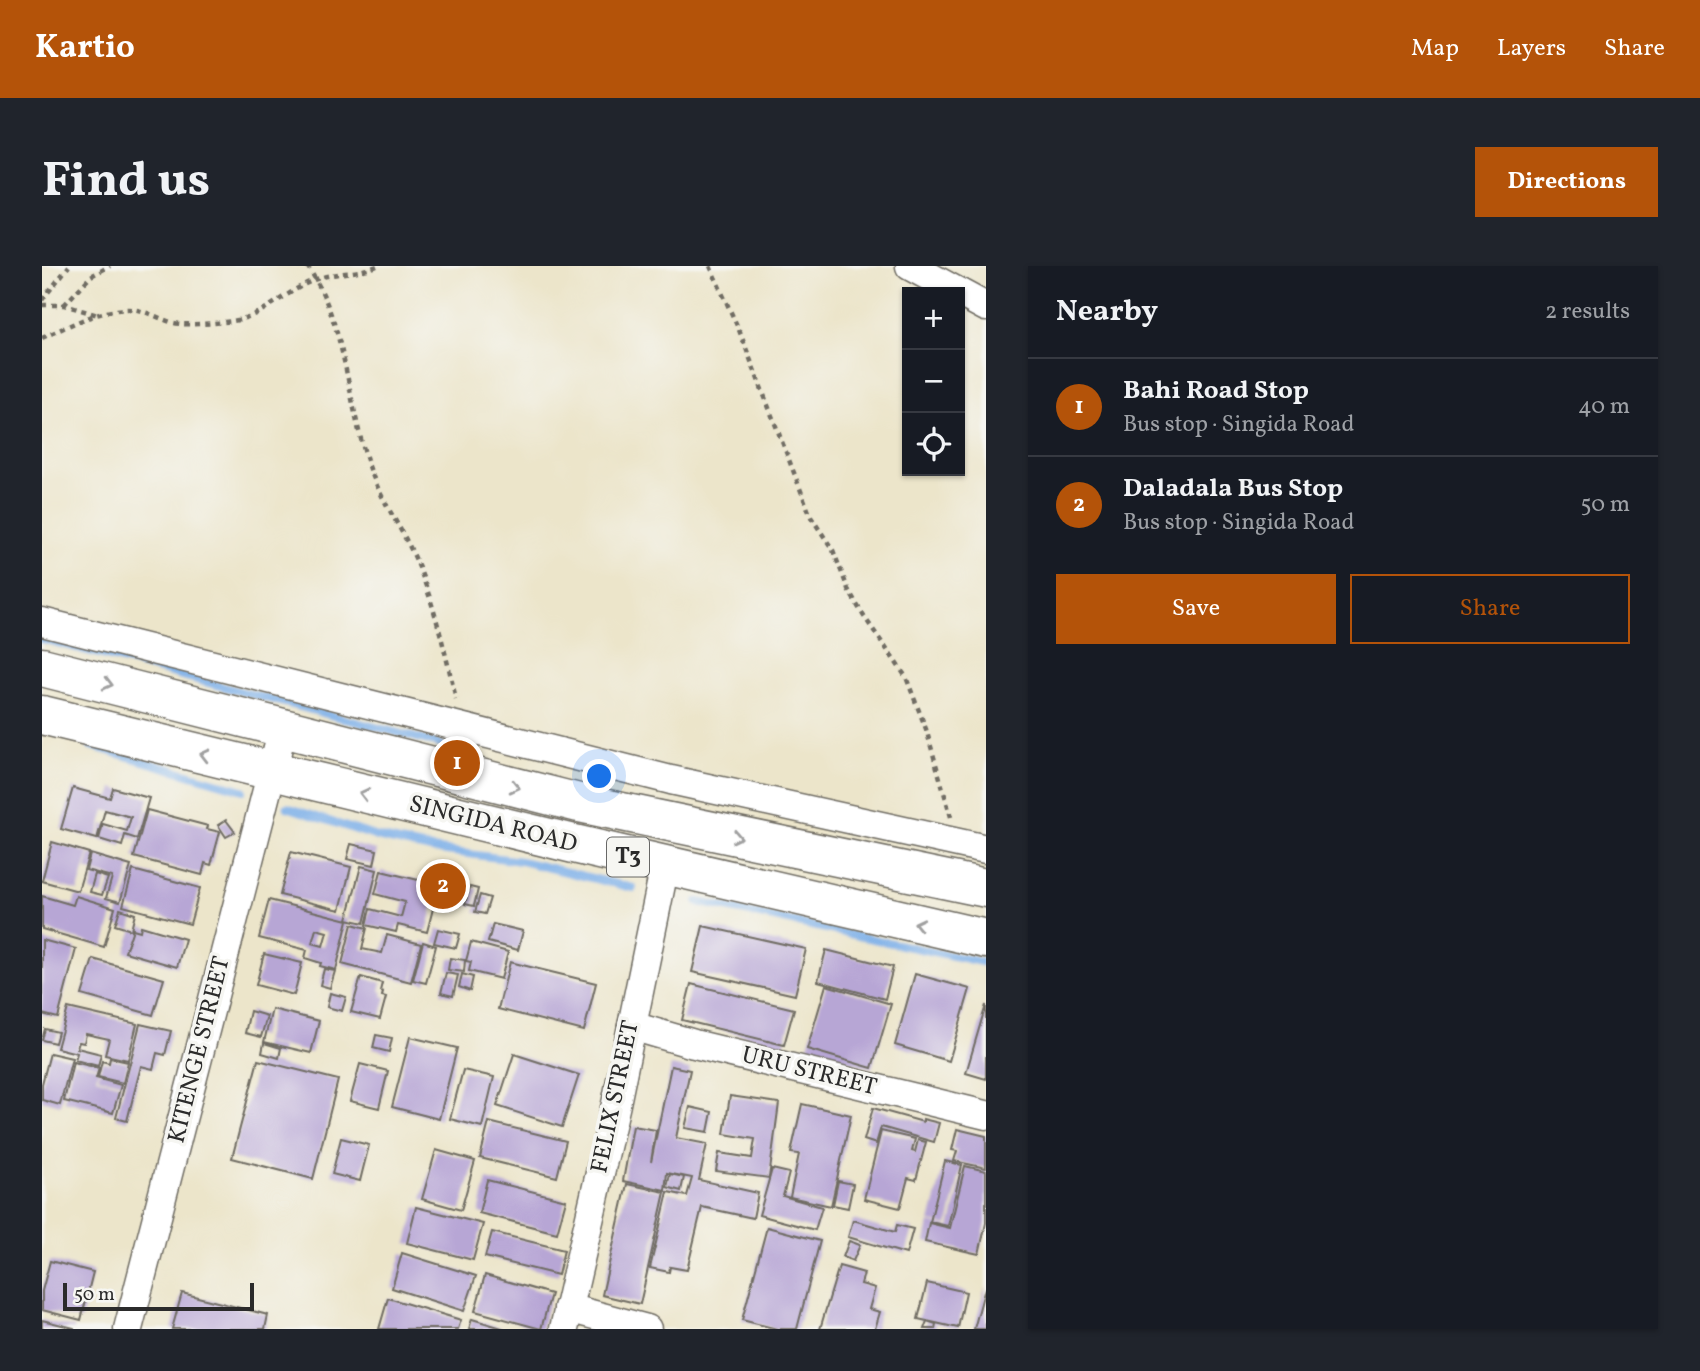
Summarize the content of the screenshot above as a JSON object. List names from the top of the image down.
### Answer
{
  "streets": {
    "highway": ["SINGIDA ROAD", "T3"],
    "street": ["KITENGE STREET", "URU STREET", "FELIX STREET"]
  },
  "crossings": [
    ["SINGIDA ROAD", "KITENGE STREET"],
    ["SINGIDA ROAD", "FELIX STREET"],
    ["URU STREET", "FELIX STREET"]
  ],
  "scale_bar": "50 m",
  "page": {
    "header": "Kartio",
    "nav": ["Map", "Layers", "Share"],
    "buttons": [
      "Directions",
      ["Save", "Share"]
    ],
    "title": "Find us",
    "heading": ["Nearby", "2 results"],
    "map_buttons": ["+", "−"],
    "list": [
      {
        "mark": "1",
        "name": "Bahi Road Stop",
        "note": "Bus stop · Singida Road",
        "value": "40 m"
      },
      {
        "mark": "2",
        "name": "Daladala Bus Stop",
        "note": "Bus stop · Singida Road",
        "value": "50 m"
      }
    ],
    "pins": ["1", "2"],
    "scale": "50 m"
  }
}
